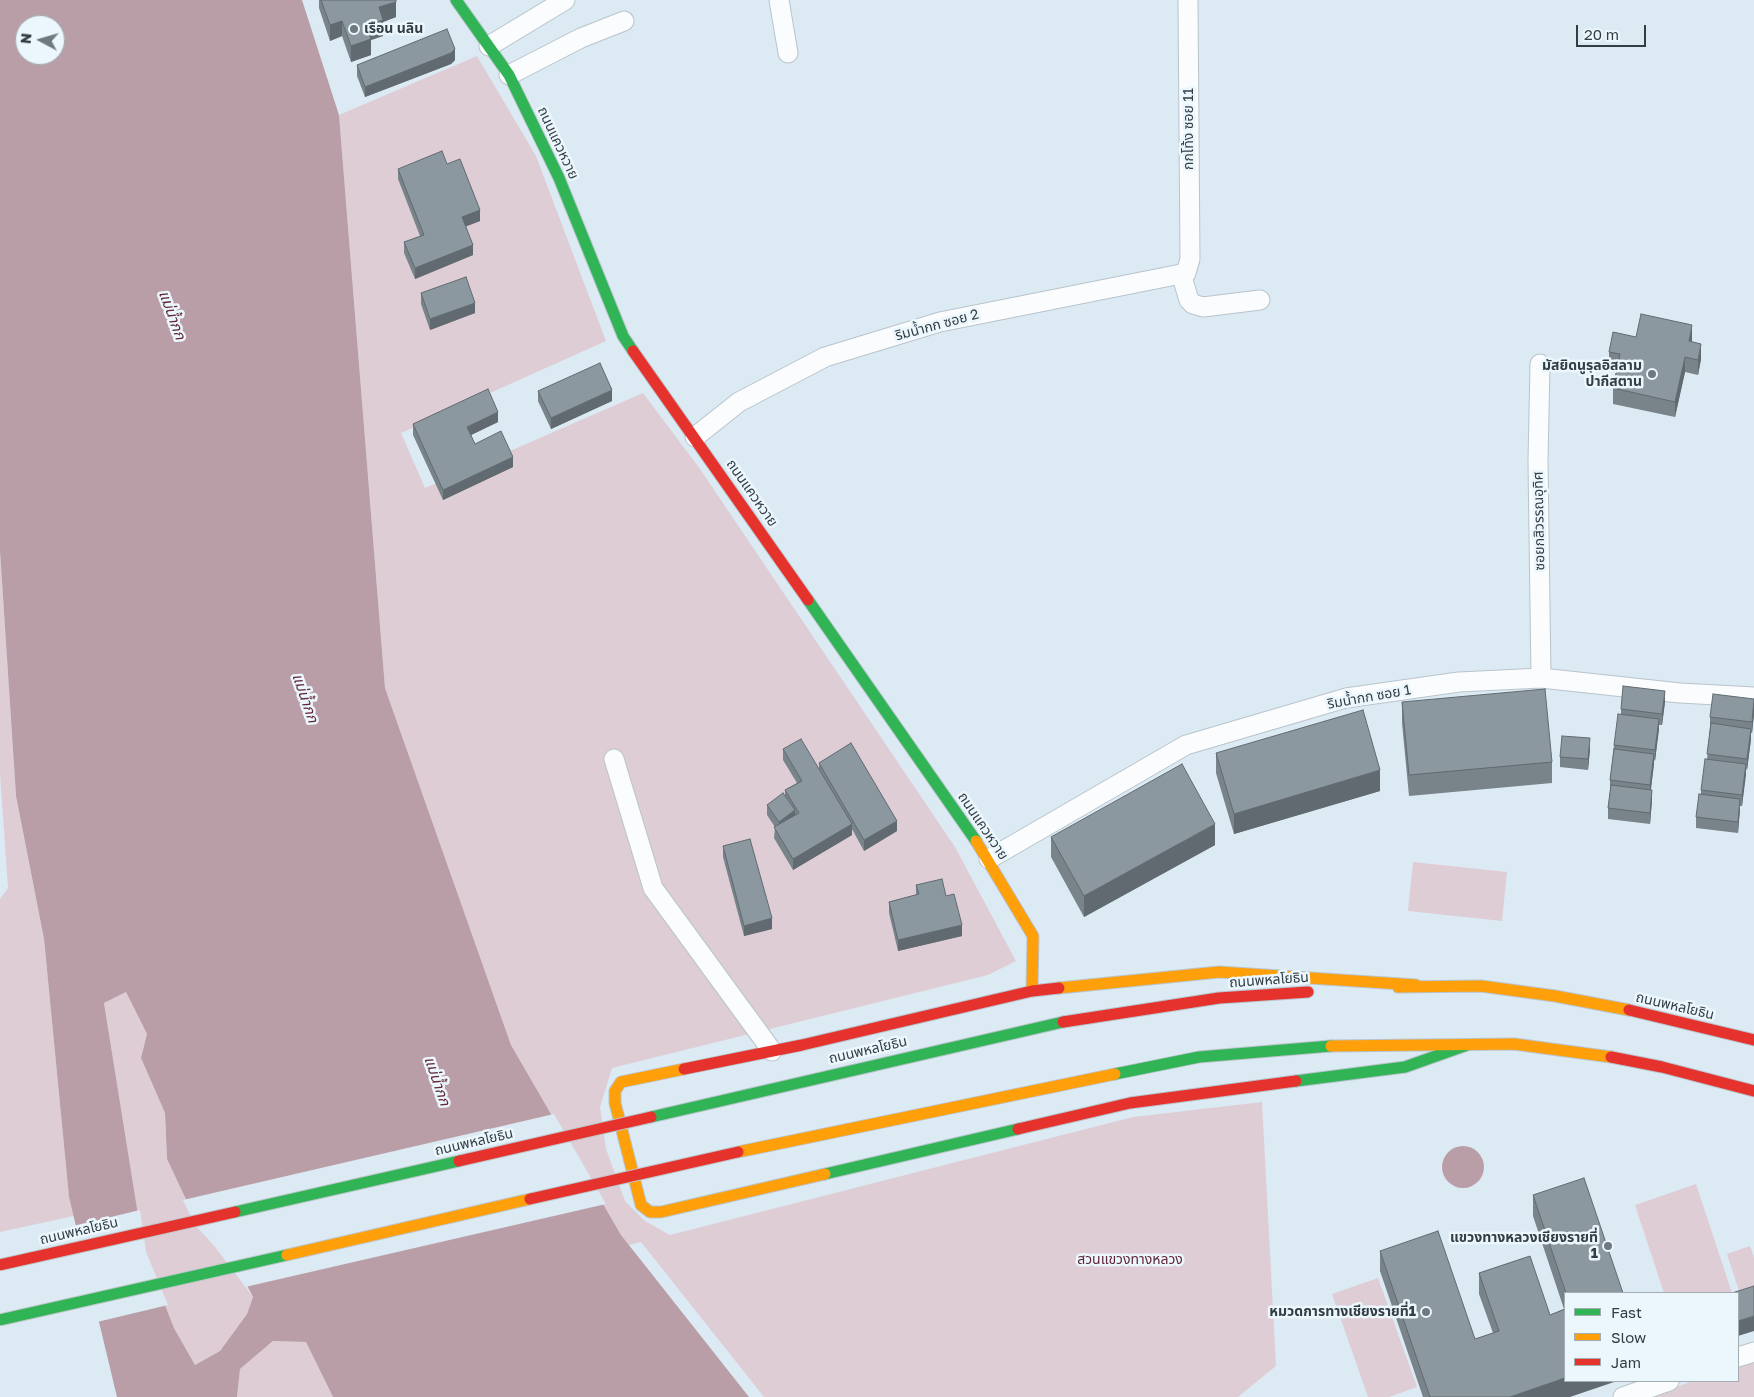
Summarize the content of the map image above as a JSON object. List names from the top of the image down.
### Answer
{
  "streets": {
    "main road": ["ถนนแควหวาย", "ถนนพหลโยธิน"],
    "street": [
      "กกโท้ง ซอย 11",
      "ริมน้ำกก ซอย 2",
      "ซอยกสิวรรณอุทิศ",
      "ริมน้ำกก ซอย 1"
    ]
  },
  "crossings": [
    ["กกโท้ง ซอย 11", "ริมน้ำกก ซอย 2"],
    ["ถนนแควหวาย", "ริมน้ำกก ซอย 2"],
    ["ถนนแควหวาย", "ริมน้ำกก ซอย 1"],
    ["ซอยกสิวรรณอุทิศ", "ริมน้ำกก ซอย 1"]
  ],
  "water": ["แม่น้ำกก"],
  "parks": ["สวนแขวงทางหลวง"],
  "places": [
    "เรือน นลิน",
    "มัสยิดนูรุลอิสลาม ปากีสตาน",
    "แขวงทางหลวงเชียงรายที่ 1",
    "หมวดการทางเชียงรายที่1"
  ],
  "legend": ["Fast", "Slow", "Jam"],
  "scale_bar": "20 m",
  "north": "left"
}
